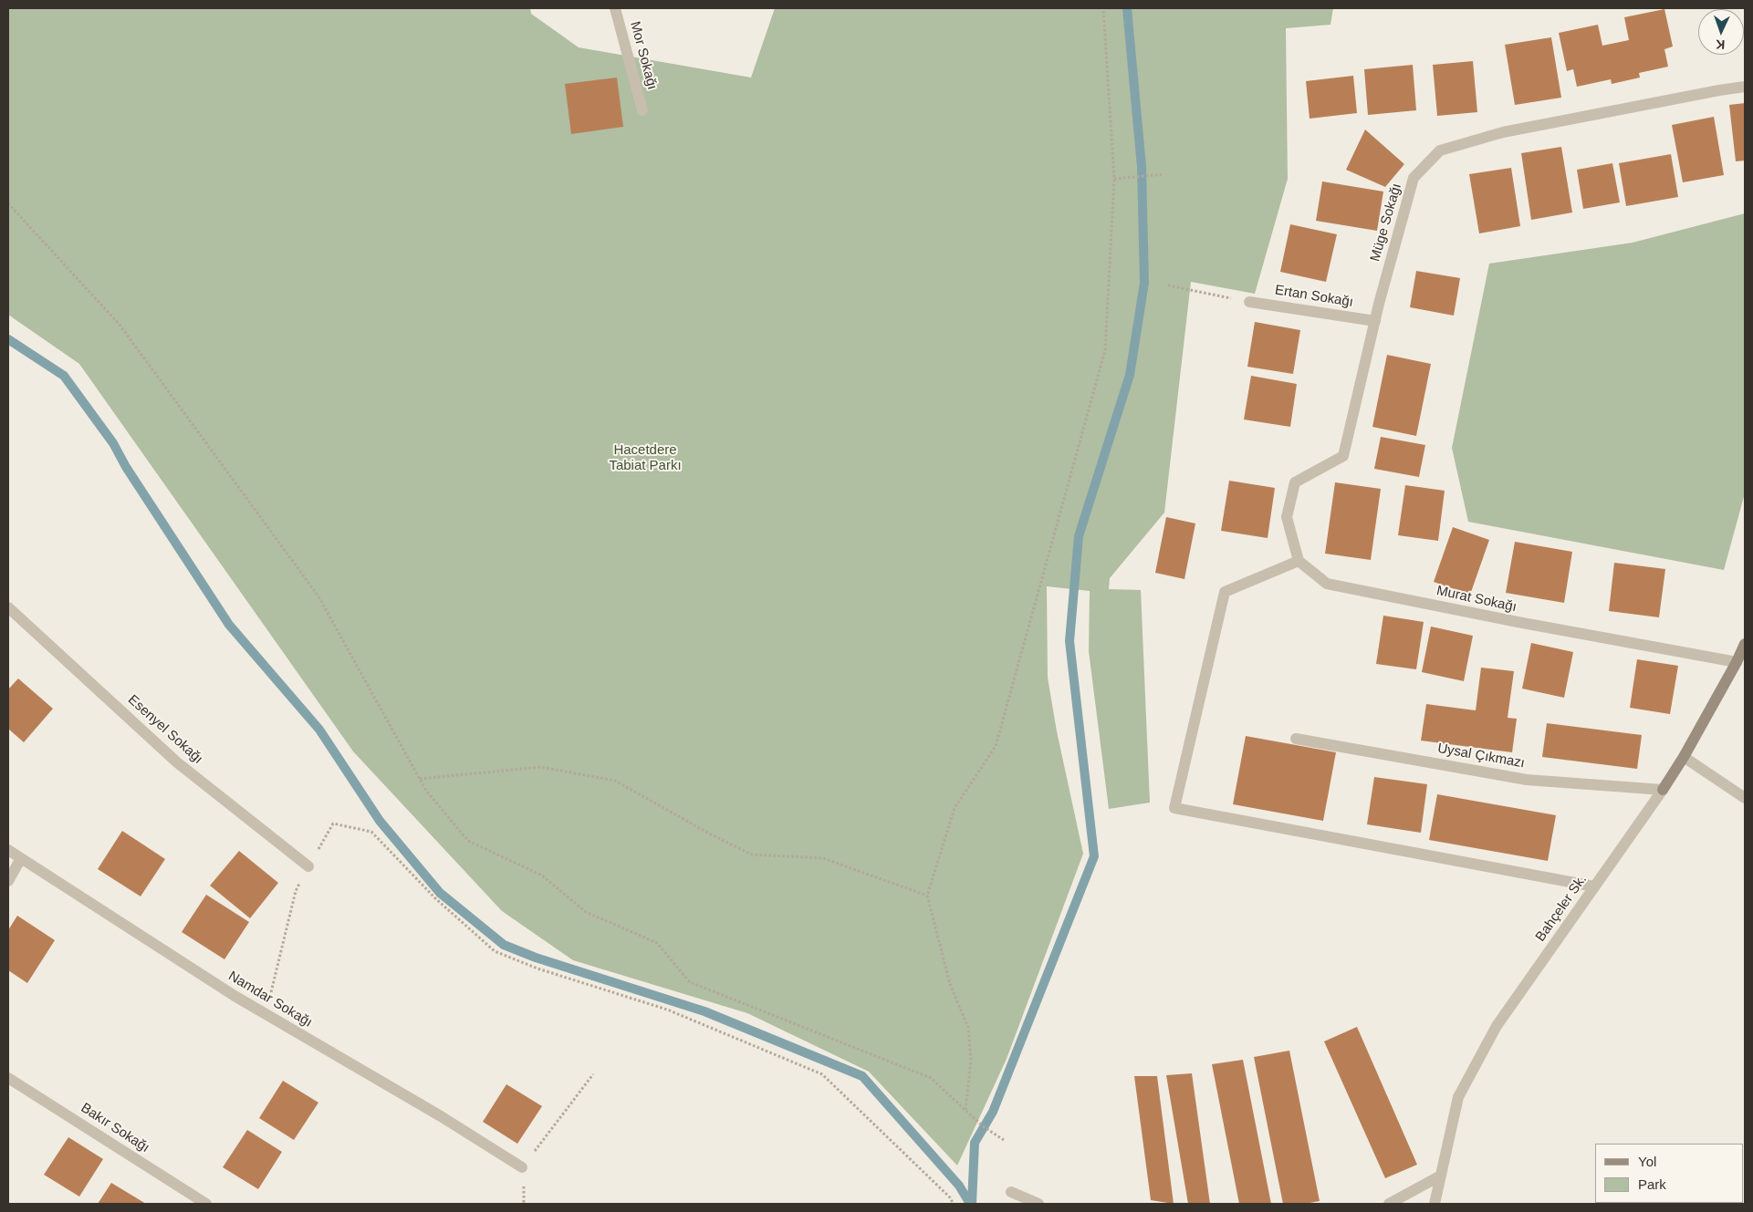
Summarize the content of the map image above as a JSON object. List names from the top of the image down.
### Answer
{
  "streets": {
    "street": [
      "Mor Sokağı",
      "Müge Sokağı",
      "Ertan Sokağı",
      "Murat Sokağı",
      "Esenyel Sokağı",
      "Uysal Çıkmazı",
      "Bahçeler Sk.",
      "Namdar Sokağı",
      "Bakır Sokağı"
    ]
  },
  "crossings": [
    ["Müge Sokağı", "Ertan Sokağı"],
    ["Müge Sokağı", "Murat Sokağı"],
    ["Murat Sokağı", "Bahçeler Sk."],
    ["Uysal Çıkmazı", "Bahçeler Sk."]
  ],
  "parks": ["Hacetdere Tabiat Parkı"],
  "legend": ["Yol", "Park"],
  "north": "bottom"
}
